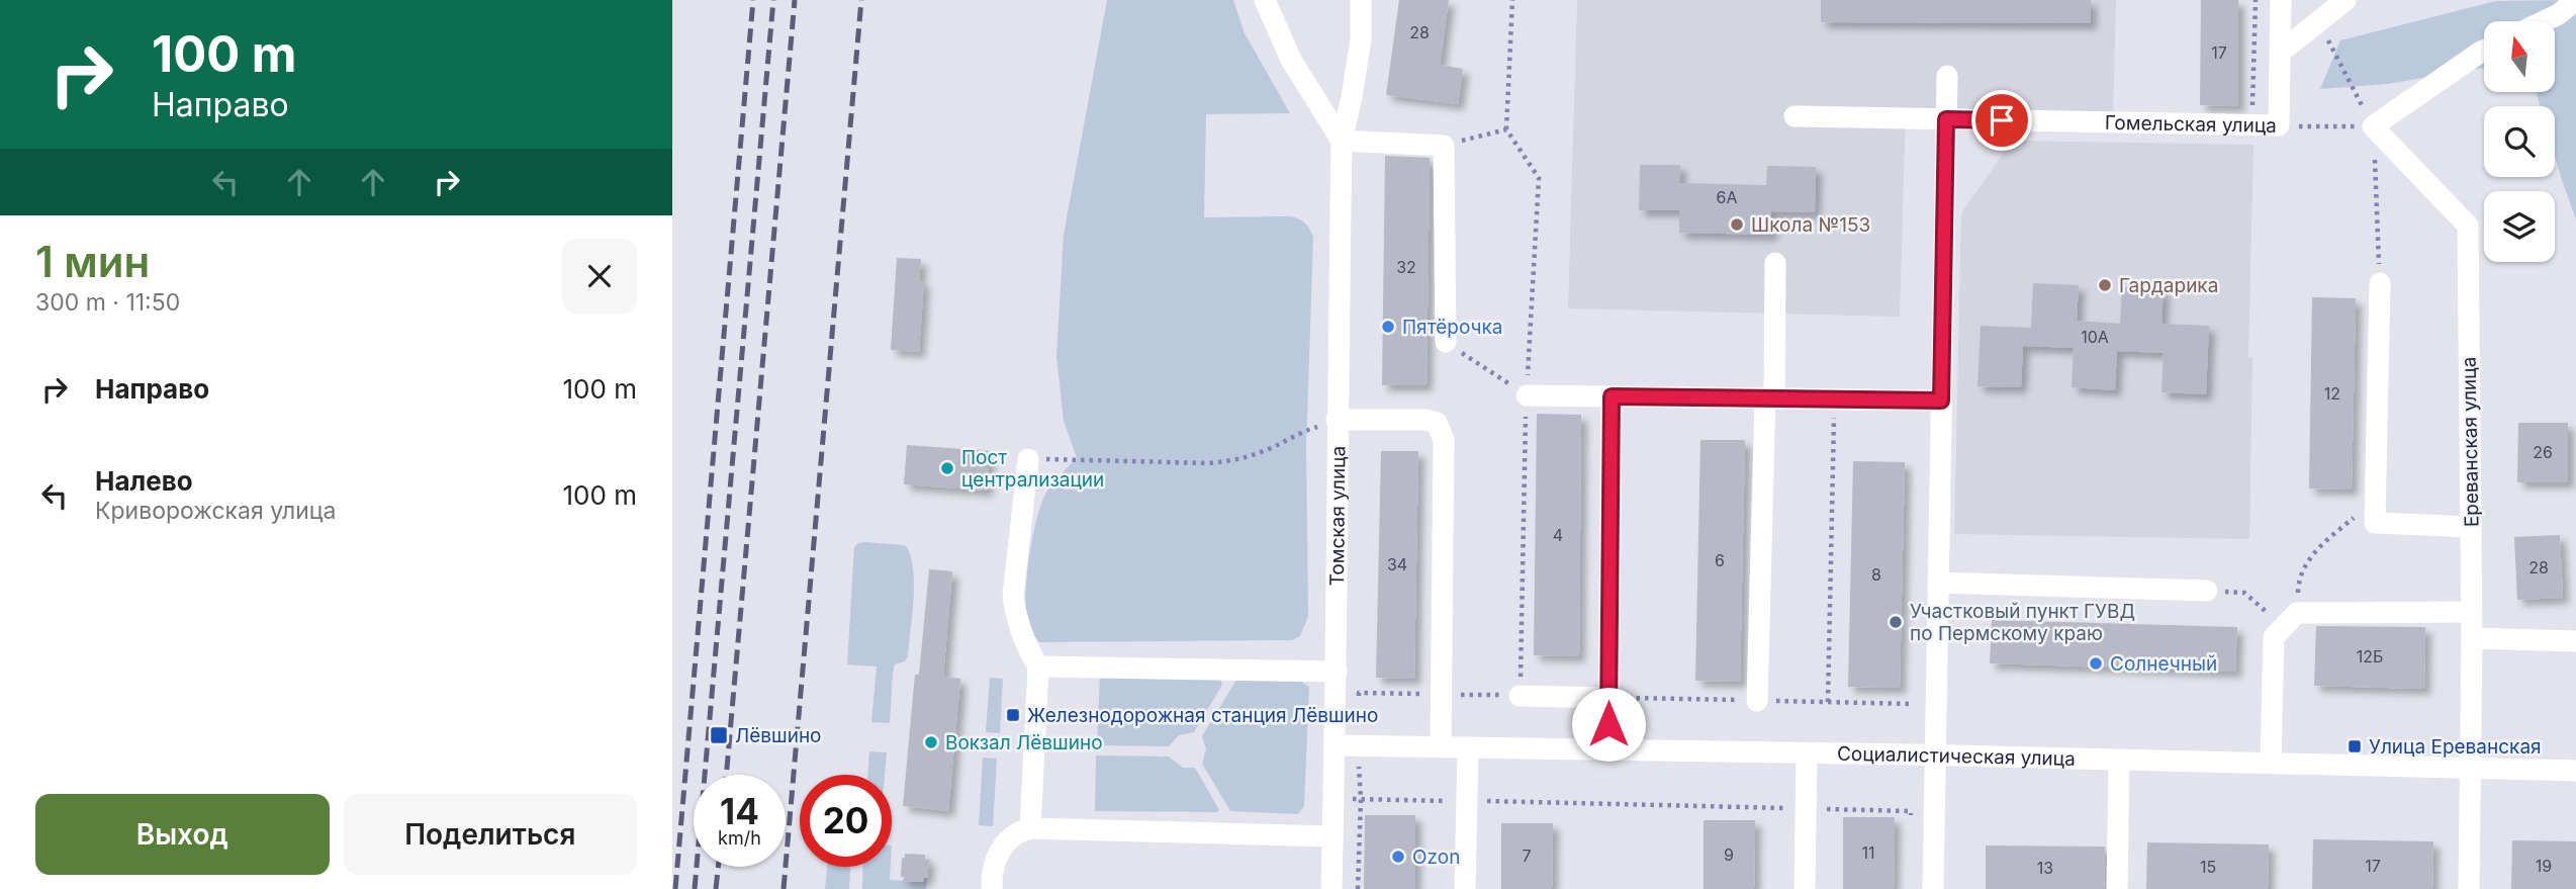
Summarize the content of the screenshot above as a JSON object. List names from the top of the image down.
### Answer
{
  "streets": {
    "street": [
      "Гомельская улица",
      "Ереванская улица",
      "Томская улица",
      "Социалистическая улица"
    ]
  },
  "crossings": [
    ["Ереванская улица", "Социалистическая улица"],
    ["Томская улица", "Социалистическая улица"]
  ],
  "places": {
    "other": [
      "Школа №153",
      "Гардарика",
      "Пятёрочка",
      "Пост централизации",
      "Участковый пункт ГУВД по Пермскому краю",
      "Солнечный",
      "Вокзал Лёвшино",
      "Ozon"
    ],
    "transit": ["Железнодорожная станция Лёвшино", "Лёвшино", "Улица Ереванская"]
  },
  "house_numbers": [
    "28",
    "17",
    "6А",
    "32",
    "10А",
    "12",
    "26",
    "4",
    "6",
    "34",
    "28",
    "8",
    "12Б",
    "11",
    "9",
    "7",
    "17",
    "19",
    "15",
    "13"
  ],
  "north": "top",
  "page": {
    "turn": ["100 m", "Направо"],
    "heading": ["1 мин", "300 m · 11:50"],
    "list": [
      {
        "name": "Направо",
        "value": "100 m"
      },
      {
        "name": "Налево",
        "note": "Криворожская улица",
        "value": "100 m"
      }
    ],
    "speed": "14 km/h",
    "limit": "20",
    "buttons": ["Выход", "Поделиться"]
  }
}
